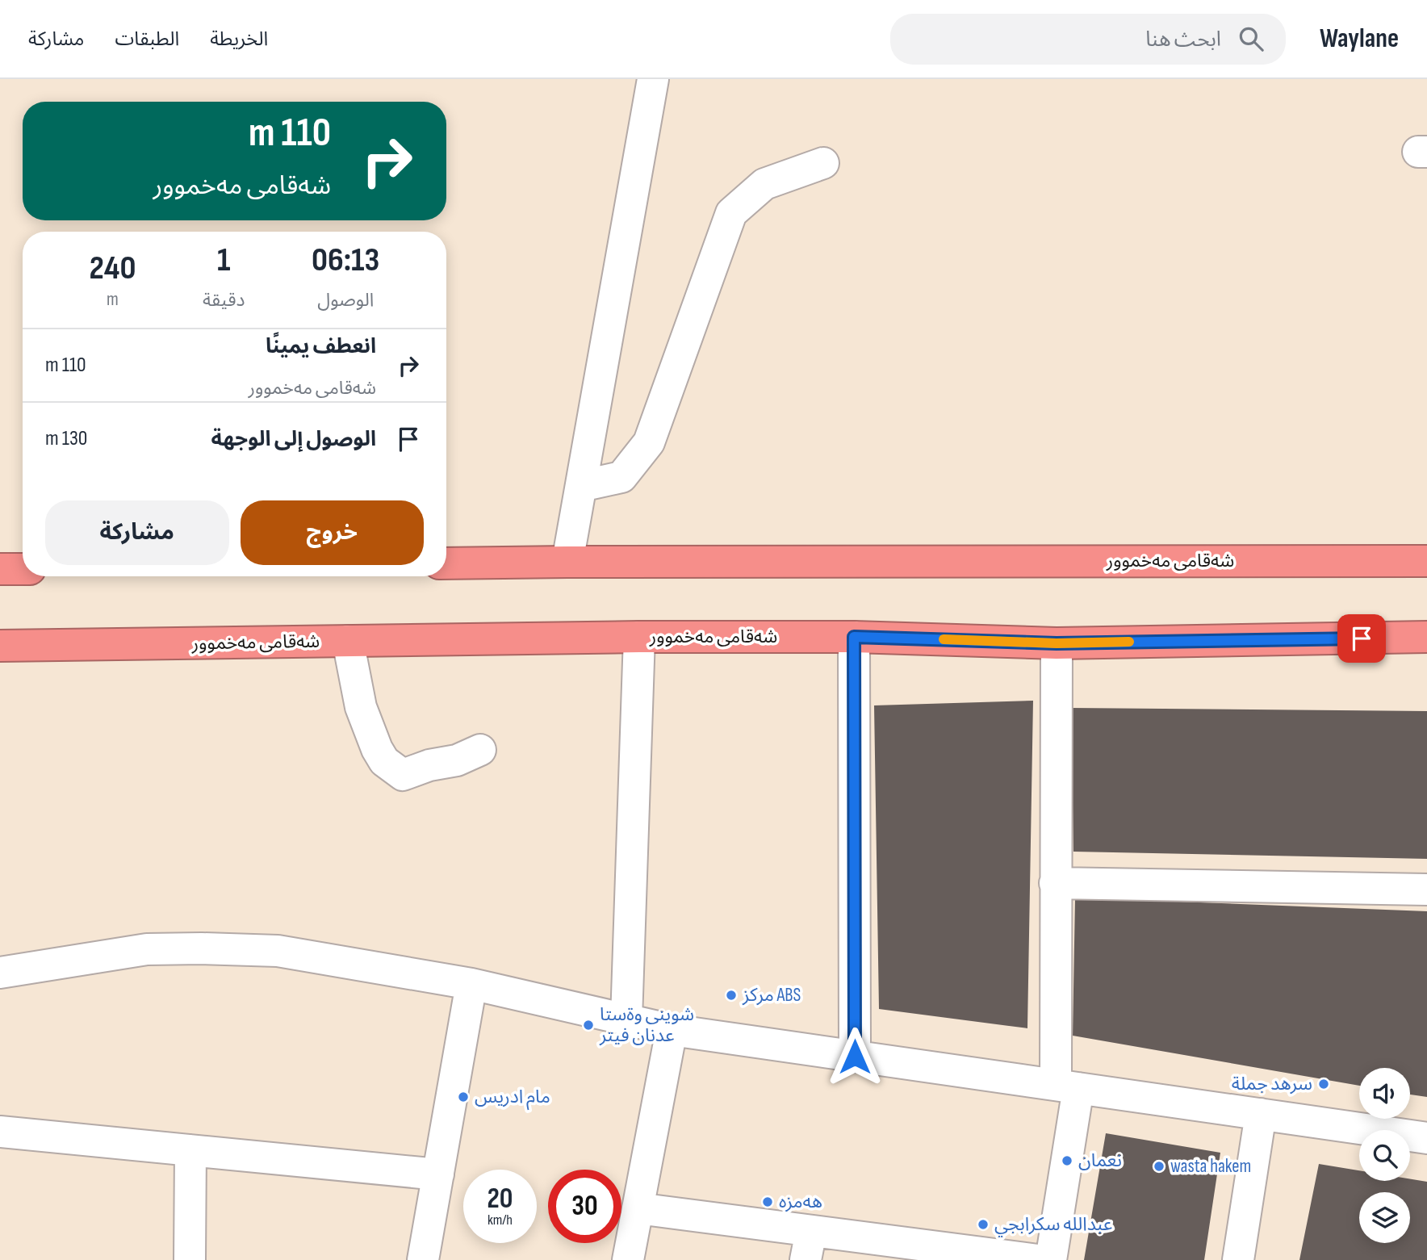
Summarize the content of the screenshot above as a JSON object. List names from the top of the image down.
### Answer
{
  "streets": {
    "highway": ["شەقامی مەخموور"]
  },
  "places": [
    "مركز ABS",
    "شوينى وةستا عدنان فيتر",
    "سرهد جملة",
    "مام ادریس",
    "نعمان",
    "wasta hakem",
    "هه‌مزه",
    "عبدالله سكرابجي"
  ],
  "page": {
    "header": "Waylane",
    "search": "ابحث هنا",
    "nav": ["الخريطة", "الطبقات", "مشاركة"],
    "turn": ["110 m", "شەقامی مەخموور"],
    "eta": [
      "06:13",
      "الوصول",
      "1",
      "دقيقة",
      "240",
      "m"
    ],
    "list": [
      {
        "name": "انعطف يمينًا",
        "note": "شەقامی مەخموور",
        "value": "110 m"
      },
      {
        "name": "الوصول إلى الوجهة",
        "value": "130 m"
      }
    ],
    "buttons": ["خروج", "مشاركة"],
    "speed": "20 km/h",
    "limit": "30"
  }
}
